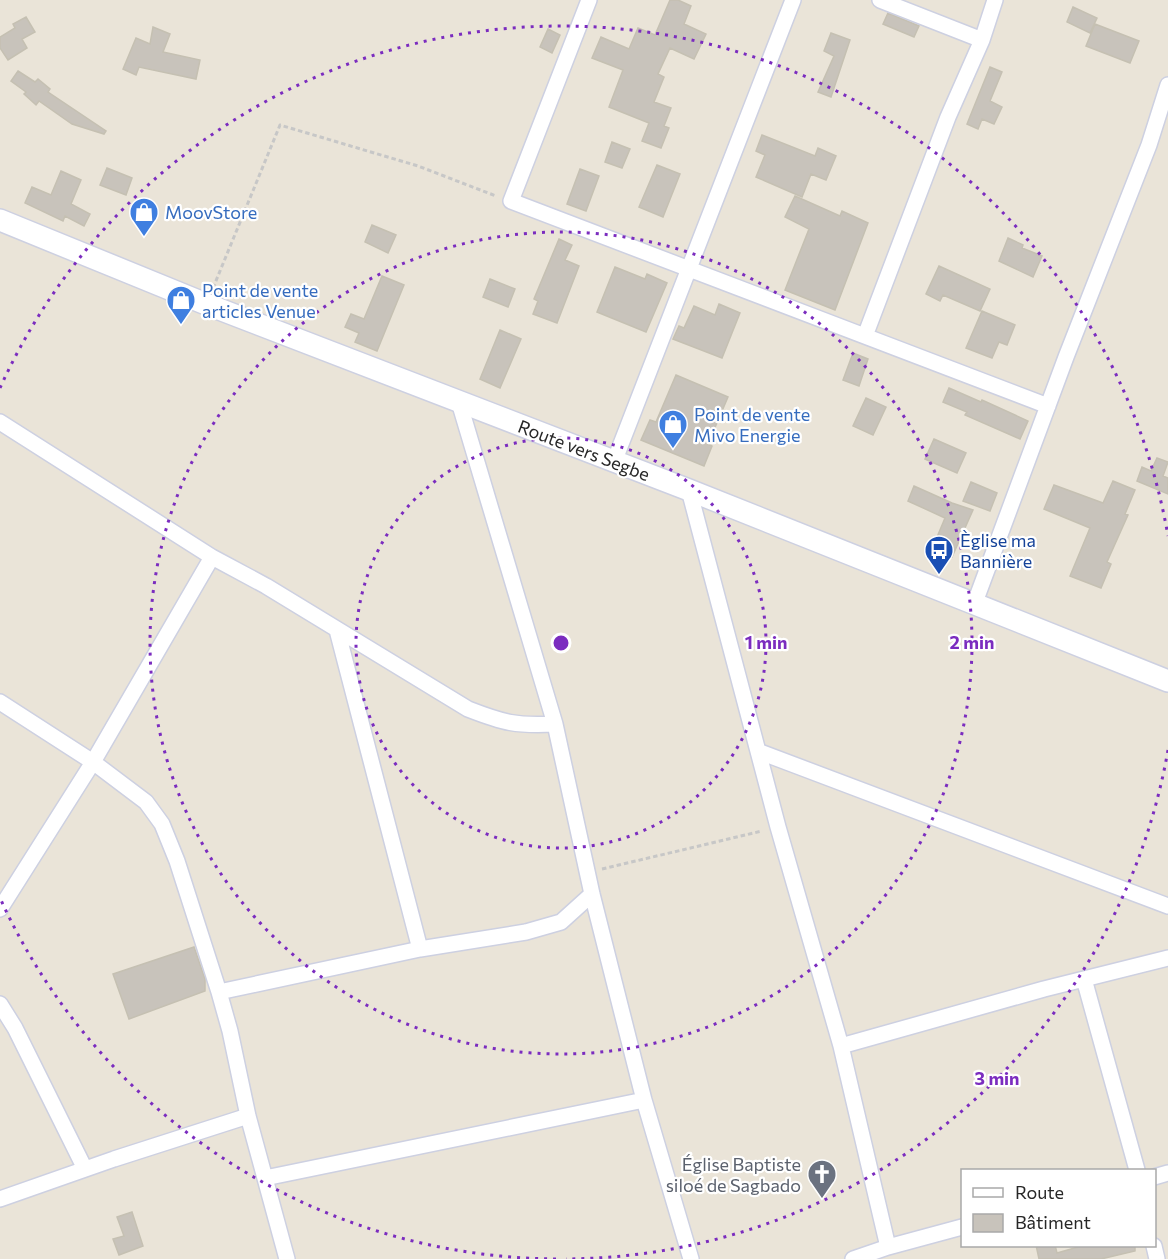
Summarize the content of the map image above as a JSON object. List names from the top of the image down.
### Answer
{
  "streets": {
    "main road": ["Route vers Segbe"]
  },
  "places": {
    "shop": ["MoovStore", "Point de vente articles Venue", "Point de vente Mivo Energie"],
    "bus stop": ["Èglise ma Bannière"],
    "church": ["Église Baptiste siloé de Sagbado"]
  },
  "legend": ["Route", "Bâtiment"],
  "rings": ["1 min", "2 min", "3 min"]
}
